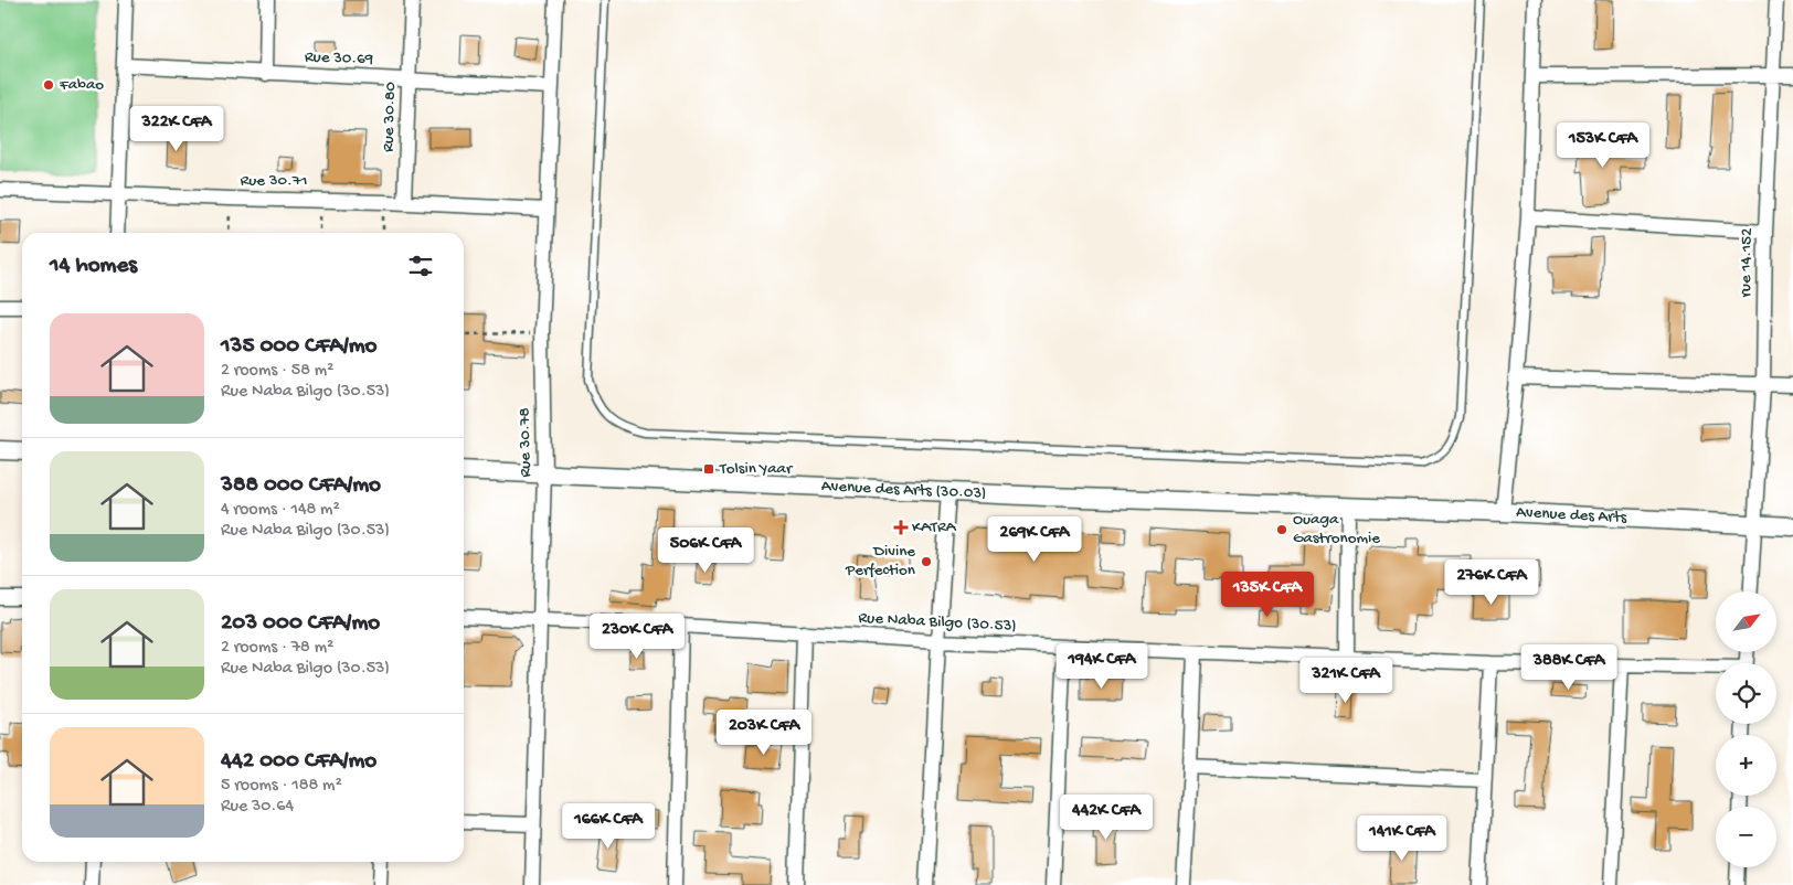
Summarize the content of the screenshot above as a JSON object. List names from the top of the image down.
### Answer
{
  "streets": {
    "street": [
      "Rue 30.69",
      "Rue 30.80",
      "Rue 30.71",
      "rue 14.152",
      "Rue 30.78",
      "Avenue des Arts (30.03)",
      "Avenue des Arts",
      "Rue Naba Bilgo (30.53)"
    ]
  },
  "crossings": [
    ["Rue 30.69", "Rue 30.80"],
    ["Rue 30.69", "Rue 30.78"],
    ["Rue 30.80", "Rue 30.71"],
    ["Rue 30.71", "Rue 30.78"],
    ["rue 14.152", "Avenue des Arts"],
    ["Rue 30.78", "Avenue des Arts (30.03)"],
    ["Rue 30.78", "Rue Naba Bilgo (30.53)"],
    ["Avenue des Arts (30.03)", "Avenue des Arts"]
  ],
  "places": {
    "other": ["Fabao", "Ouaga Gastronomie", "Divine Perfection"],
    "transit": ["Tolsin Yaar"],
    "health": ["KATRA"]
  },
  "north": "top right",
  "page": {
    "price": [
      "322K CFA",
      "153K CFA",
      "269K CFA",
      "506K CFA",
      "276K CFA",
      "135K CFA",
      "230K CFA",
      "194K CFA",
      "388K CFA",
      "321K CFA",
      "203K CFA",
      "442K CFA",
      "166K CFA",
      "141K CFA"
    ],
    "heading": "14 homes",
    "list": [
      {
        "name": "135 000 CFA/mo",
        "note": "2 rooms · 58 m² · Rue Naba Bilgo (30.53)"
      },
      {
        "name": "388 000 CFA/mo",
        "note": "4 rooms · 148 m² · Rue Naba Bilgo (30.53)"
      },
      {
        "name": "203 000 CFA/mo",
        "note": "2 rooms · 78 m² · Rue Naba Bilgo (30.53)"
      },
      {
        "name": "442 000 CFA/mo",
        "note": "5 rooms · 188 m² · Rue 30.64"
      }
    ],
    "map_buttons": ["+", "−"]
  }
}
